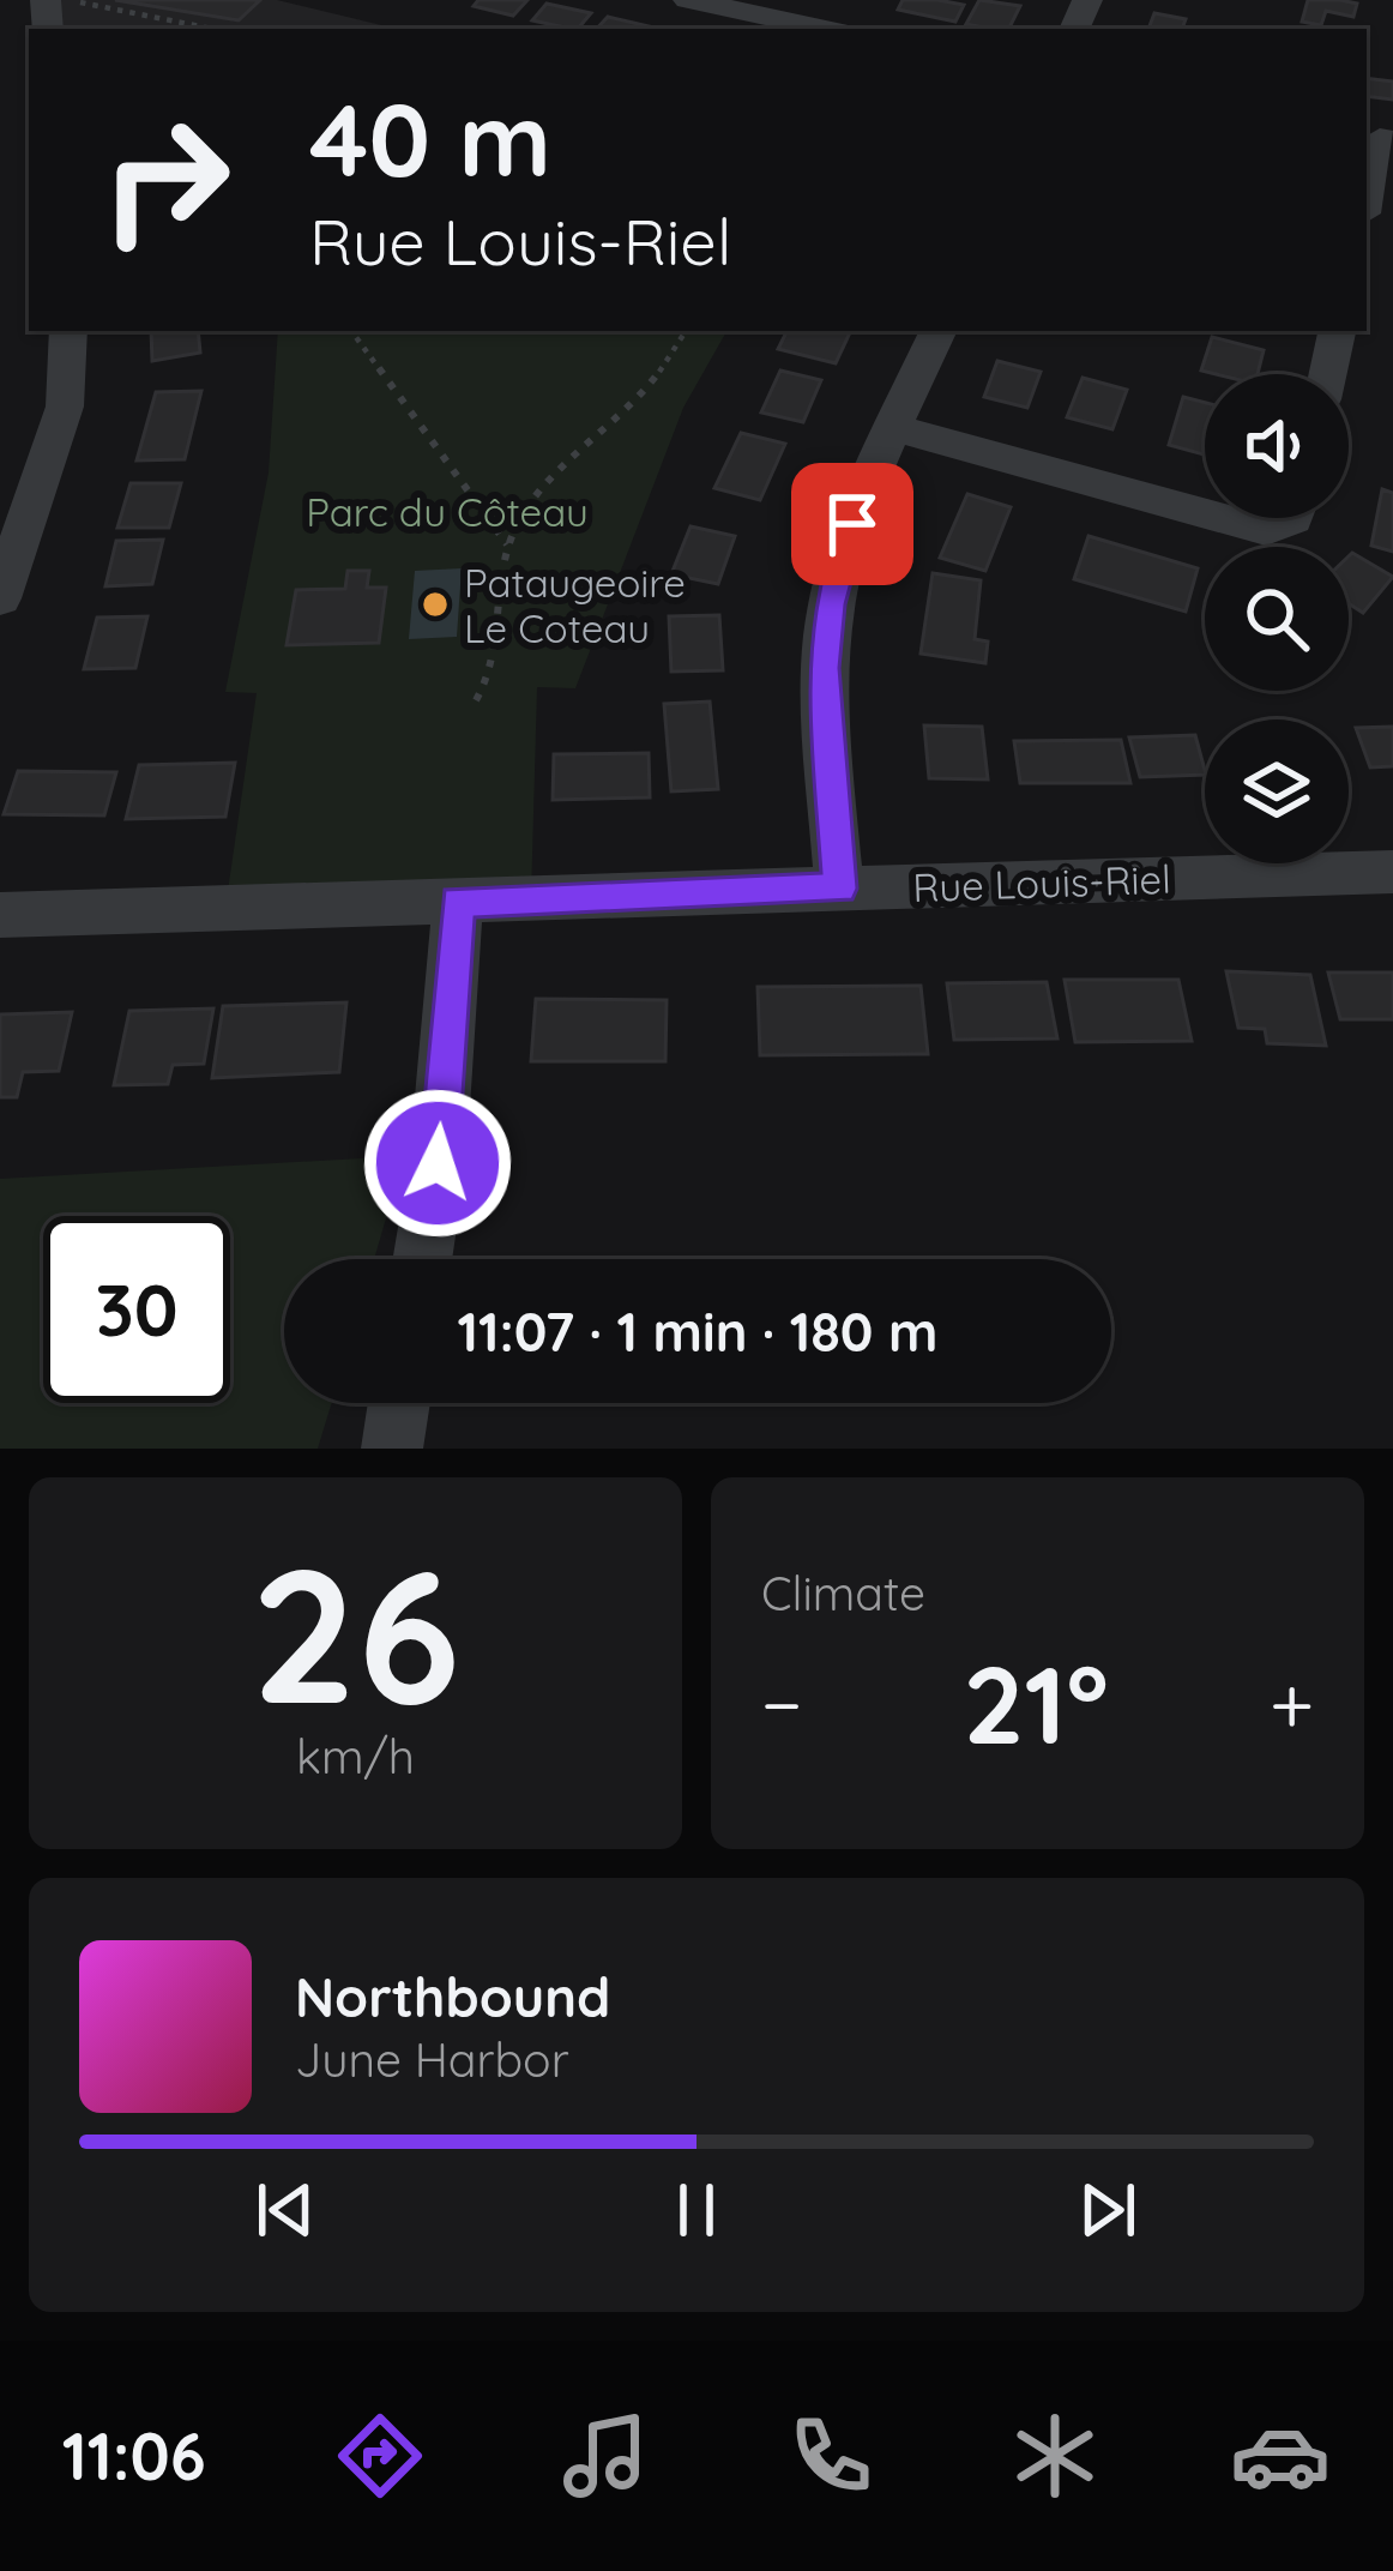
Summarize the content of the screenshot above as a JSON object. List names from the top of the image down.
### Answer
{
  "streets": {
    "street": ["Rue Louis-Riel"]
  },
  "parks": ["Parc du Côteau"],
  "places": ["Pataugeoire Le Coteau"],
  "page": {
    "turn": ["40 m", "Rue Louis-Riel"],
    "limit": "30",
    "trip": "11:07 · 1 min · 180 m",
    "tile": [
      ["26", "km/h"],
      "Climate"
    ],
    "heat": ["−", "21°", "+"],
    "song": ["Northbound", "June Harbor"],
    "tabs": "11:06"
  }
}
